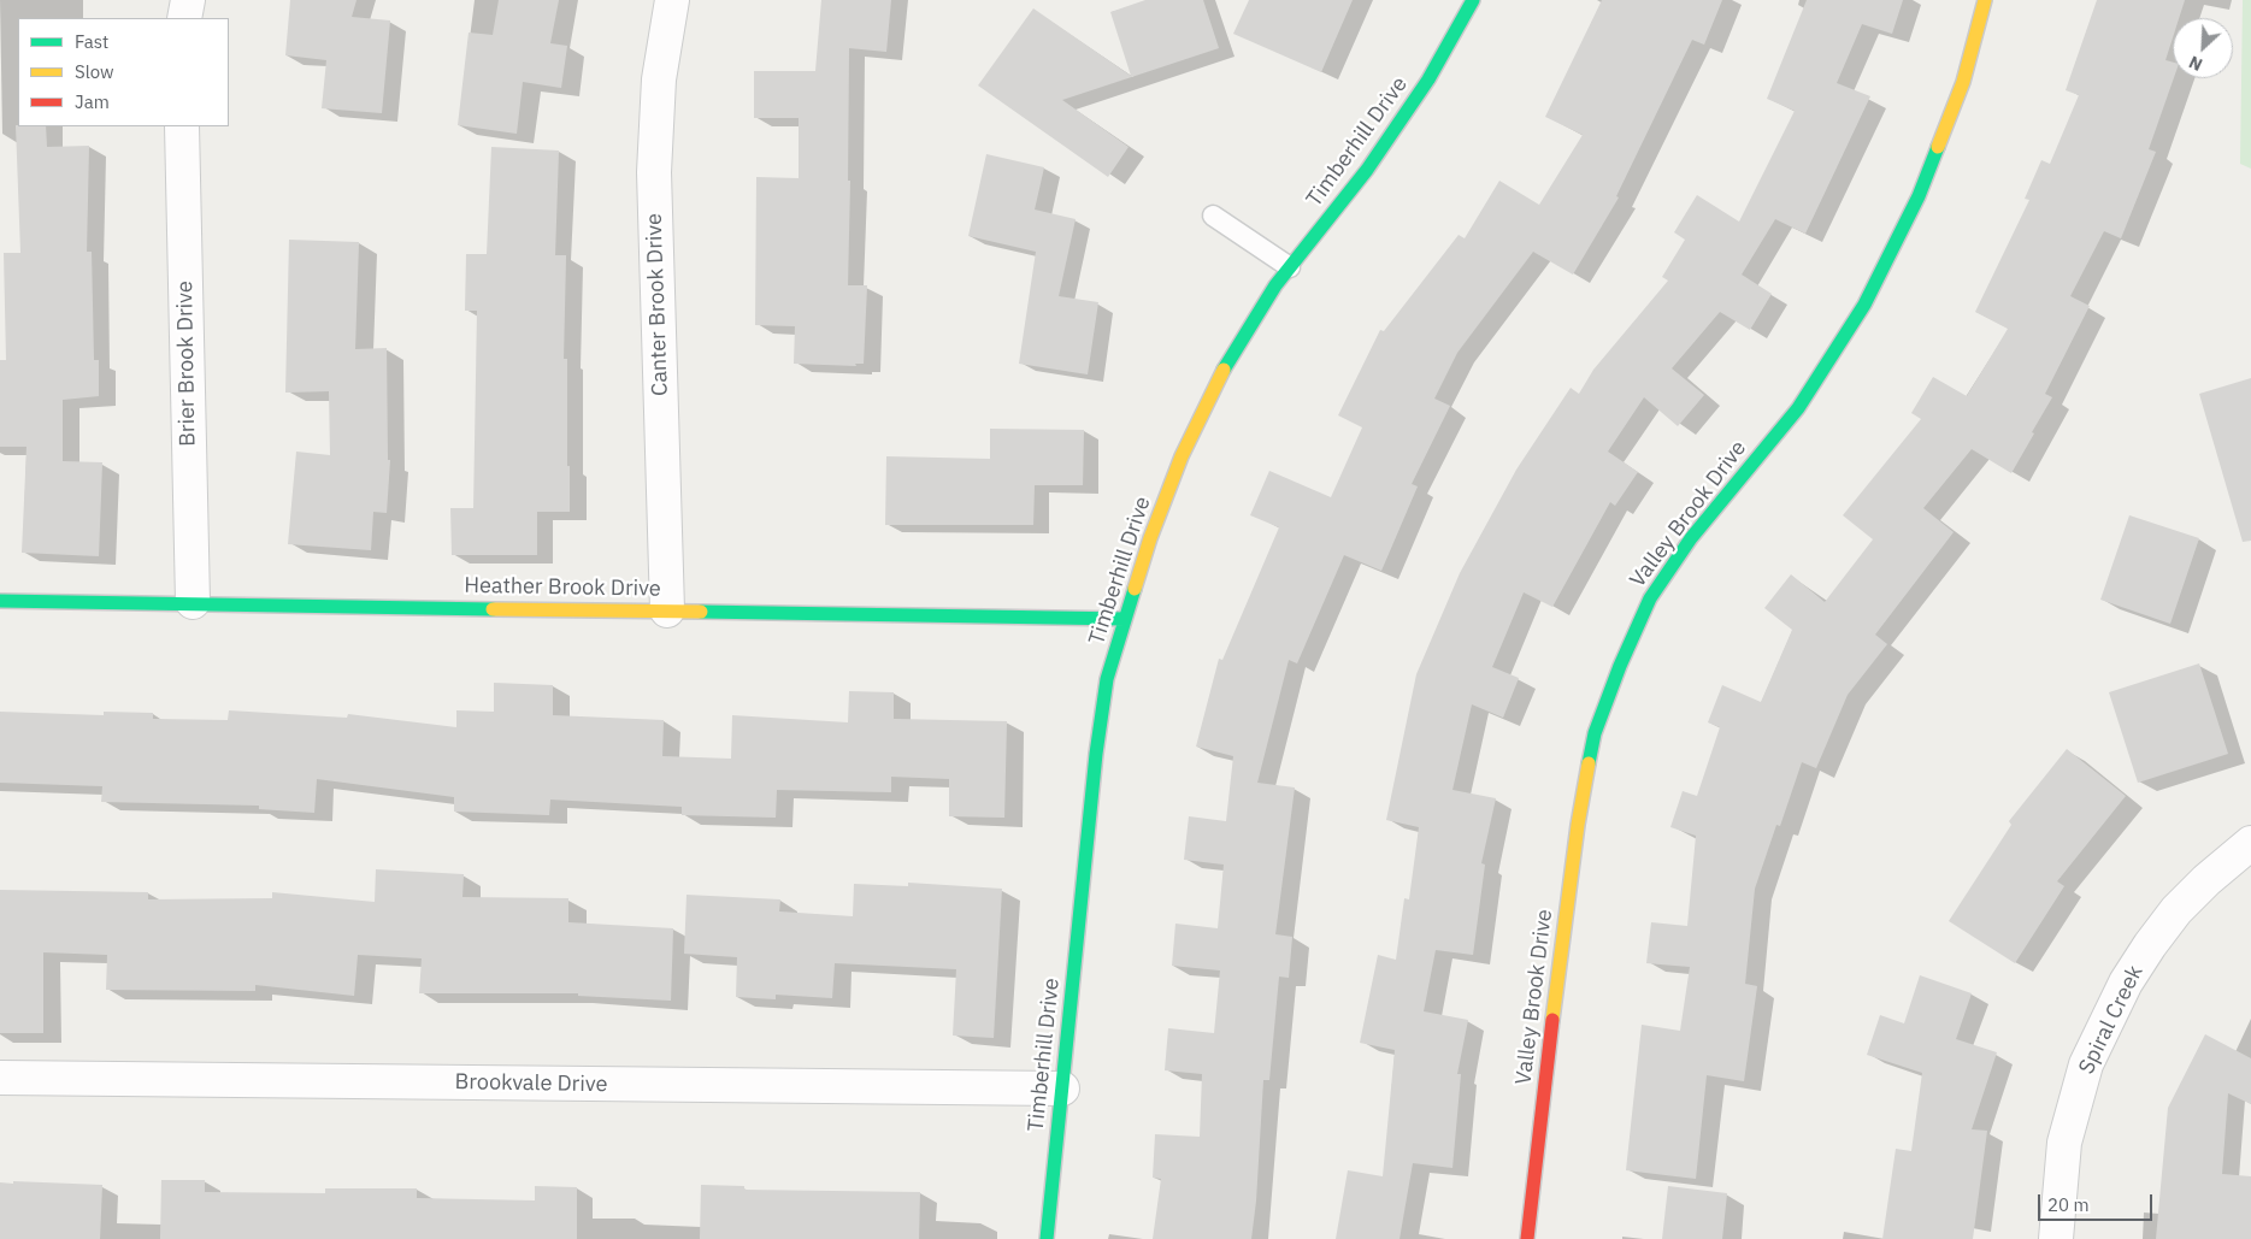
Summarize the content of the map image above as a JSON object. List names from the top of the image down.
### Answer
{
  "streets": {
    "street": [
      "Timberhill Drive",
      "Canter Brook Drive",
      "Brier Brook Drive",
      "Valley Brook Drive",
      "Heather Brook Drive",
      "Spiral Creek",
      "Brookvale Drive"
    ]
  },
  "crossings": [
    ["Timberhill Drive", "Heather Brook Drive"],
    ["Timberhill Drive", "Brookvale Drive"],
    ["Canter Brook Drive", "Heather Brook Drive"],
    ["Brier Brook Drive", "Heather Brook Drive"]
  ],
  "legend": ["Fast", "Slow", "Jam"],
  "scale_bar": "20 m",
  "north": "bottom left"
}
